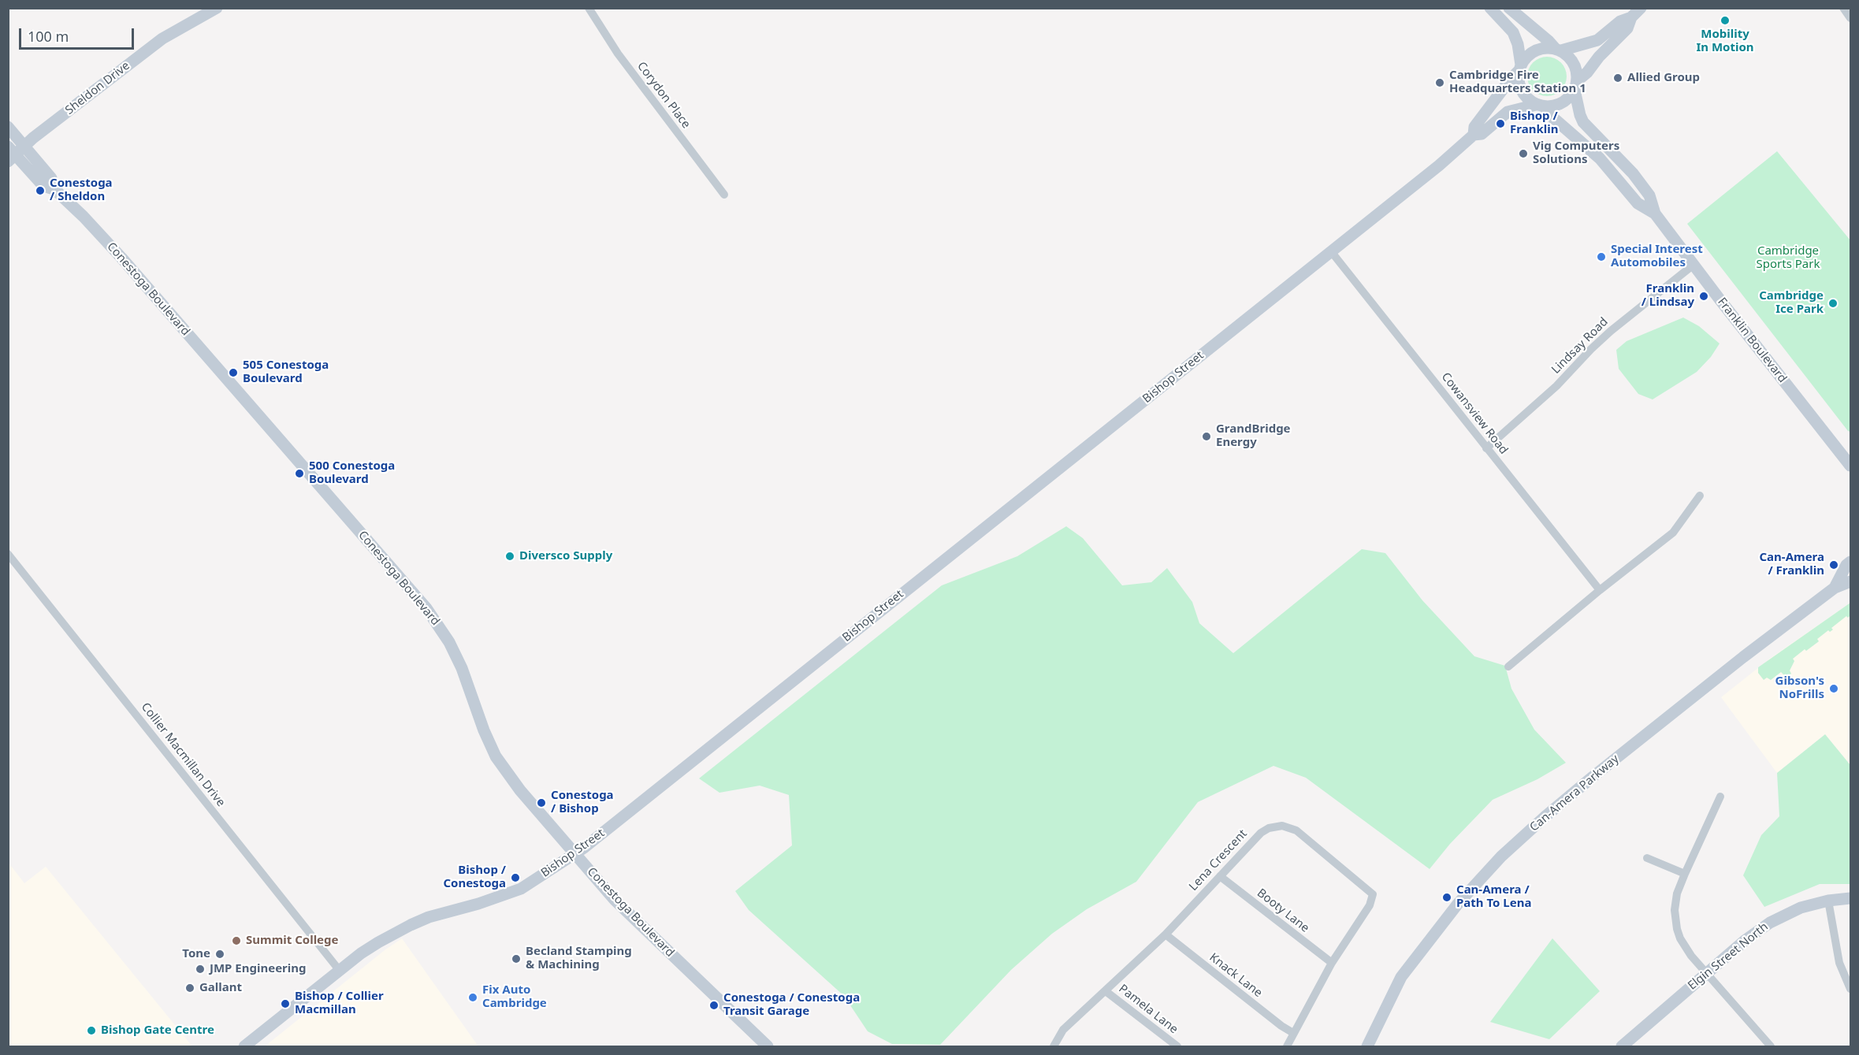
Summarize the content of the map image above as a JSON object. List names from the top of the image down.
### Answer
{
  "streets": {
    "main road": [
      "Sheldon Drive",
      "Conestoga Boulevard",
      "Franklin Boulevard",
      "Bishop Street",
      "Can-Amera Parkway",
      "Elgin Street North"
    ],
    "street": [
      "Corydon Place",
      "Lindsay Road",
      "Cowansview Road",
      "Collier Macmillan Drive",
      "Lena Crescent",
      "Booty Lane",
      "Knack Lane",
      "Pamela Lane"
    ]
  },
  "crossings": [
    ["Sheldon Drive", "Conestoga Boulevard"],
    ["Conestoga Boulevard", "Bishop Street"],
    ["Franklin Boulevard", "Lindsay Road"],
    ["Franklin Boulevard", "Bishop Street"],
    ["Lindsay Road", "Cowansview Road"],
    ["Bishop Street", "Cowansview Road"],
    ["Bishop Street", "Collier Macmillan Drive"],
    ["Lena Crescent", "Booty Lane"],
    ["Lena Crescent", "Knack Lane"],
    ["Lena Crescent", "Pamela Lane"]
  ],
  "parks": ["Cambridge Sports Park"],
  "places": [
    "Mobility In Motion",
    "Allied Group",
    "Cambridge Fire Headquarters Station 1",
    "Bishop / Franklin",
    "Vig Computers Solutions",
    "Conestoga / Sheldon",
    "Special Interest Automobiles",
    "Franklin / Lindsay",
    "Cambridge Ice Park",
    "505 Conestoga Boulevard",
    "GrandBridge Energy",
    "500 Conestoga Boulevard",
    "Diversco Supply",
    "Can-Amera / Franklin",
    "Gibson's NoFrills",
    "Conestoga / Bishop",
    "Bishop / Conestoga",
    "Can-Amera / Path To Lena",
    "Summit College",
    "Tone",
    "Becland Stamping & Machining",
    "JMP Engineering",
    "Gallant",
    "Fix Auto Cambridge",
    "Bishop / Collier Macmillan",
    "Conestoga / Conestoga Transit Garage",
    "Bishop Gate Centre"
  ],
  "scale_bar": "100 m"
}
